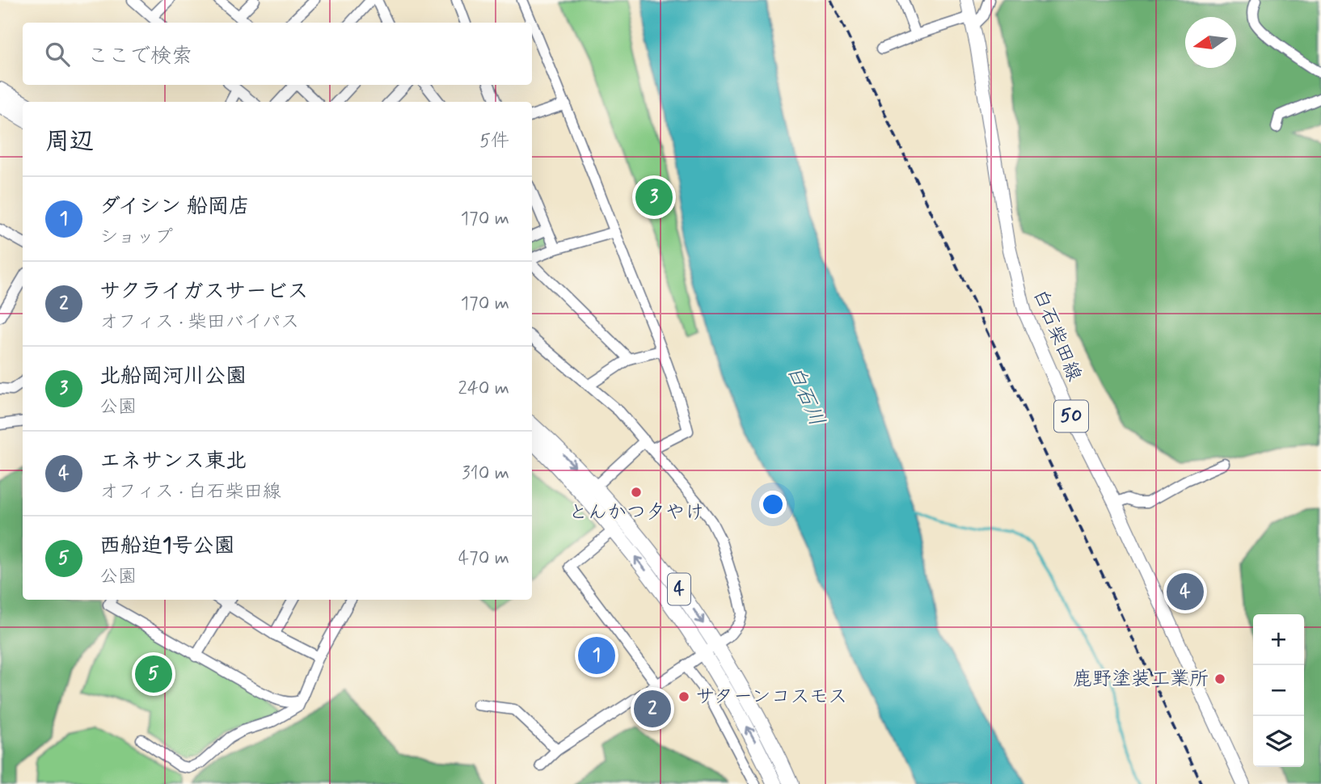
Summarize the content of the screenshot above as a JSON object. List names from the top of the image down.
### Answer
{
  "streets": {
    "highway": ["4"],
    "main road": ["白石柴田線", "50"]
  },
  "water": ["白石川"],
  "places": ["とんかつ夕やけ", "鹿野塗装工業所", "サターンコスモス"],
  "north": "left",
  "page": {
    "search": "ここで検索",
    "heading": ["周辺", "5件"],
    "pins": [
      "3",
      "4",
      "1",
      "5",
      "2"
    ],
    "list": [
      {
        "mark": "1",
        "name": "ダイシン 船岡店",
        "note": "ショップ",
        "value": "170 m"
      },
      {
        "mark": "2",
        "name": "サクライガスサービス",
        "note": "オフィス · 柴田バイパス",
        "value": "170 m"
      },
      {
        "mark": "3",
        "name": "北船岡河川公園",
        "note": "公園",
        "value": "240 m"
      },
      {
        "mark": "4",
        "name": "エネサンス東北",
        "note": "オフィス · 白石柴田線",
        "value": "310 m"
      },
      {
        "mark": "5",
        "name": "西船迫1号公園",
        "note": "公園",
        "value": "470 m"
      }
    ],
    "map_buttons": ["+", "−"]
  }
}
